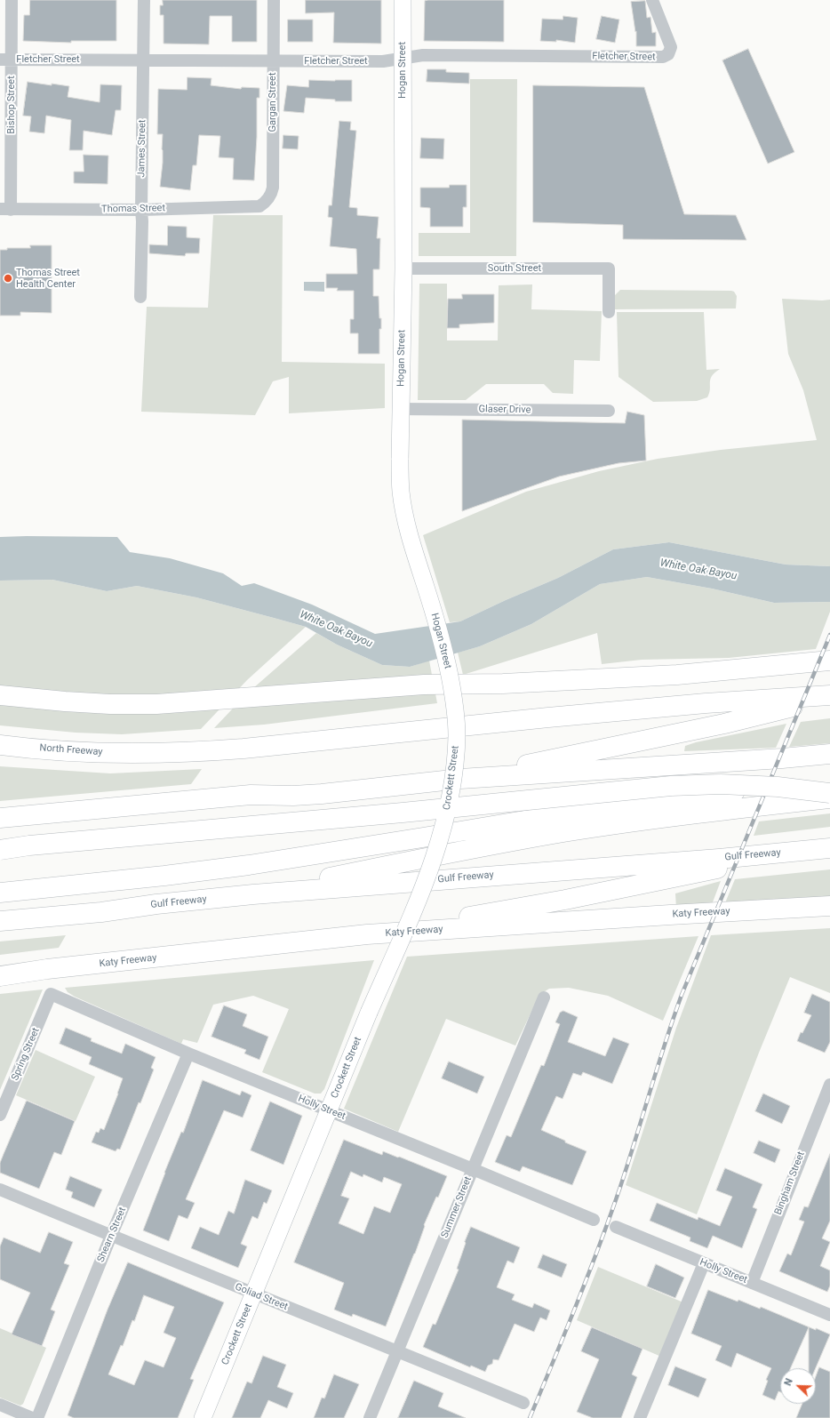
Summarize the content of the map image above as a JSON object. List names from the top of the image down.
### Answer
{
  "streets": {
    "highway": ["North Freeway", "Gulf Freeway", "Katy Freeway"],
    "main road": ["Hogan Street", "Crockett Street"],
    "street": [
      "Fletcher Street",
      "Gargan Street",
      "Bishop Street",
      "James Street",
      "Thomas Street",
      "South Street",
      "Glaser Drive",
      "Spring Street",
      "Holly Street",
      "Bingham Street",
      "Summer Street",
      "Shearn Street",
      "Goliad Street"
    ]
  },
  "crossings": [
    ["Fletcher Street", "Hogan Street"],
    ["Fletcher Street", "Gargan Street"],
    ["Fletcher Street", "Bishop Street"],
    ["Fletcher Street", "James Street"],
    ["Hogan Street", "South Street"],
    ["Hogan Street", "Glaser Drive"],
    ["Hogan Street", "Crockett Street"],
    ["Gargan Street", "Thomas Street"],
    ["Bishop Street", "Thomas Street"],
    ["James Street", "Thomas Street"],
    ["Crockett Street", "Holly Street"],
    ["Crockett Street", "Goliad Street"],
    ["Spring Street", "Holly Street"],
    ["Holly Street", "Bingham Street"],
    ["Holly Street", "Summer Street"],
    ["Holly Street", "Shearn Street"],
    ["Summer Street", "Goliad Street"],
    ["Shearn Street", "Goliad Street"]
  ],
  "water": ["White Oak Bayou"],
  "places": ["Thomas Street Health Center"],
  "north": "top left"
}
